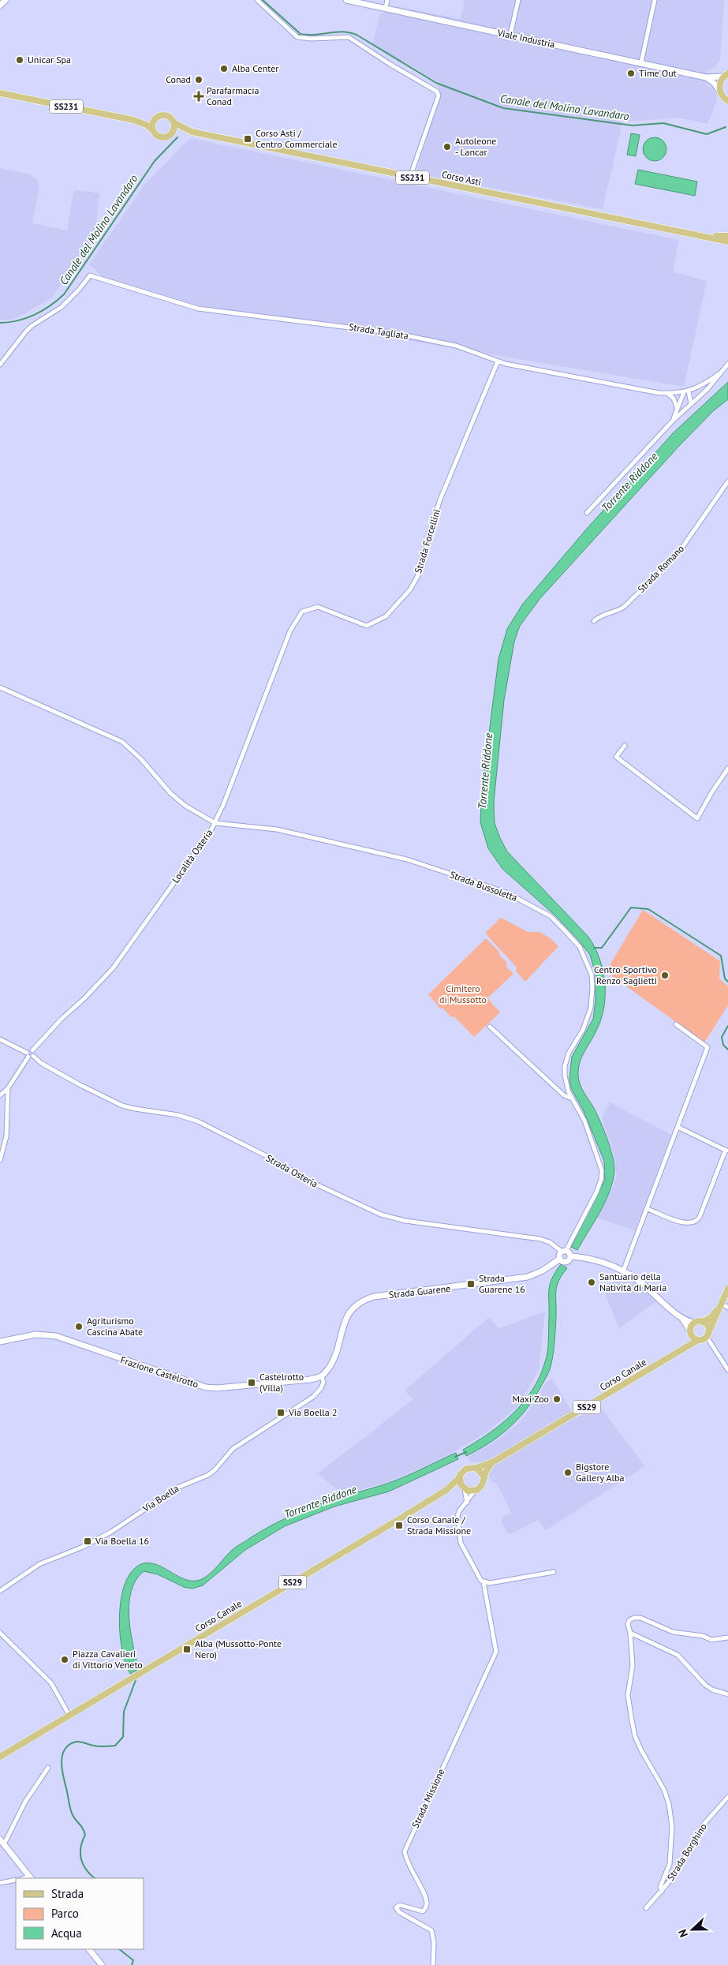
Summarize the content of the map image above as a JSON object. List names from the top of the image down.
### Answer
{
  "streets": {
    "main road": [
      "Viale Industria",
      "SS231",
      "Corso Asti",
      "Strada Guarene",
      "Frazione Castelrotto",
      "Corso Canale",
      "SS29"
    ],
    "street": [
      "Strada Tagliata",
      "Strada Forcellini",
      "Strada Romano",
      "Località Osteria",
      "Strada Bussoletta",
      "Strada Osteria",
      "Via Boella",
      "Strada Missione",
      "Strada Borghino"
    ]
  },
  "crossings": [
    ["SS231", "Corso Asti"],
    ["Strada Tagliata", "Strada Forcellini"],
    ["Strada Forcellini", "Località Osteria"],
    ["Strada Forcellini", "Strada Bussoletta"],
    ["Località Osteria", "Strada Bussoletta"],
    ["Strada Bussoletta", "Strada Osteria"],
    ["Strada Guarene", "Frazione Castelrotto"],
    ["Strada Guarene", "Via Boella"],
    ["Frazione Castelrotto", "Via Boella"],
    ["Corso Canale", "Strada Missione"]
  ],
  "water": ["Canale del Molino Lavandaro", "Torrente Riddone"],
  "parks": ["Cimitero di Mussotto"],
  "places": {
    "other": [
      "Unicar Spa",
      "Alba Center",
      "Time Out",
      "Conad",
      "Autoleone - Lancar",
      "Centro Sportivo Renzo Saglietti",
      "Santuario della Natività di Maria",
      "Agriturismo Cascina Abate",
      "Maxi Zoo",
      "Bigstore Gallery Alba",
      "Piazza Cavalieri di Vittorio Veneto"
    ],
    "health": ["Parafarmacia Conad"],
    "transit": [
      "Corso Asti / Centro Commerciale",
      "Strada Guarene 16",
      "Castelrotto (Villa)",
      "Via Boella 2",
      "Corso Canale / Strada Missione",
      "Via Boella 16",
      "Alba (Mussotto-Ponte Nero)"
    ]
  },
  "legend": ["Strada", "Parco", "Acqua"],
  "north": "left"
}
